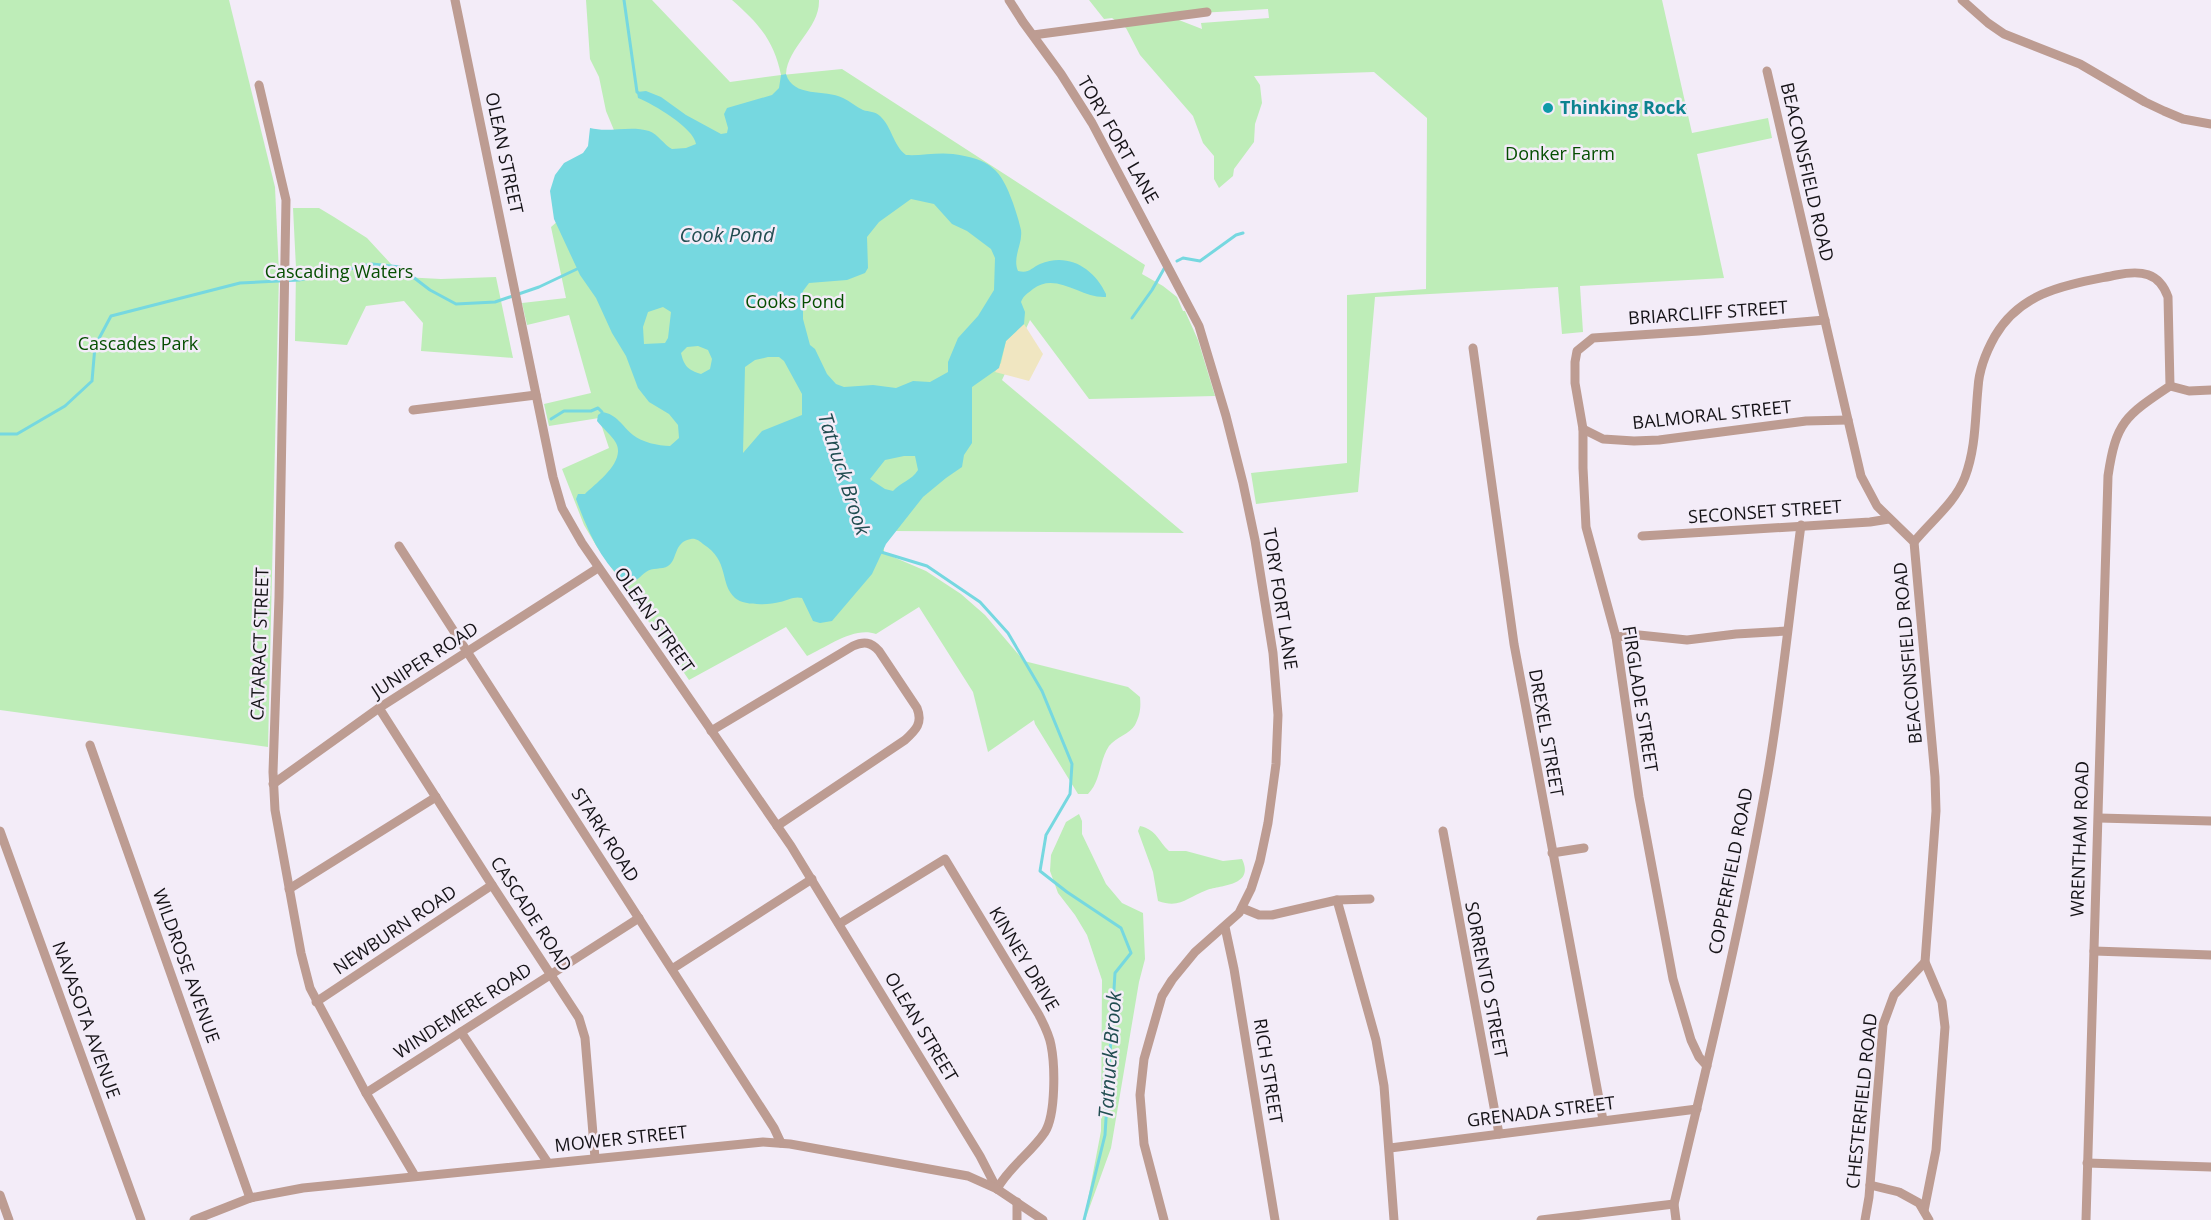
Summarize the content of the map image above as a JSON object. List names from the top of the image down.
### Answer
{
  "streets": {
    "street": [
      "TORY FORT LANE",
      "OLEAN STREET",
      "BEACONSFIELD ROAD",
      "BRIARCLIFF STREET",
      "BALMORAL STREET",
      "SECONSET STREET",
      "CATARACT STREET",
      "JUNIPER ROAD",
      "FIRGLADE STREET",
      "DREXEL STREET",
      "STARK ROAD",
      "WRENTHAM ROAD",
      "COPPERFIELD ROAD",
      "CASCADE ROAD",
      "NEWBURN ROAD",
      "KINNEY DRIVE",
      "WILDROSE AVENUE",
      "SORRENTO STREET",
      "WINDEMERE ROAD",
      "NAVASOTA AVENUE",
      "RICH STREET",
      "CHESTERFIELD ROAD",
      "GRENADA STREET",
      "MOWER STREET"
    ]
  },
  "crossings": [
    ["TORY FORT LANE", "RICH STREET"],
    ["OLEAN STREET", "JUNIPER ROAD"],
    ["OLEAN STREET", "KINNEY DRIVE"],
    ["OLEAN STREET", "MOWER STREET"],
    ["BEACONSFIELD ROAD", "BRIARCLIFF STREET"],
    ["BEACONSFIELD ROAD", "BALMORAL STREET"],
    ["BEACONSFIELD ROAD", "SECONSET STREET"],
    ["BEACONSFIELD ROAD", "CHESTERFIELD ROAD"],
    ["BRIARCLIFF STREET", "FIRGLADE STREET"],
    ["BALMORAL STREET", "FIRGLADE STREET"],
    ["SECONSET STREET", "COPPERFIELD ROAD"],
    ["CATARACT STREET", "JUNIPER ROAD"],
    ["CATARACT STREET", "NEWBURN ROAD"],
    ["CATARACT STREET", "WINDEMERE ROAD"],
    ["CATARACT STREET", "MOWER STREET"],
    ["JUNIPER ROAD", "STARK ROAD"],
    ["JUNIPER ROAD", "CASCADE ROAD"],
    ["FIRGLADE STREET", "COPPERFIELD ROAD"],
    ["DREXEL STREET", "GRENADA STREET"],
    ["STARK ROAD", "WINDEMERE ROAD"],
    ["STARK ROAD", "MOWER STREET"],
    ["COPPERFIELD ROAD", "GRENADA STREET"],
    ["CASCADE ROAD", "NEWBURN ROAD"],
    ["CASCADE ROAD", "WINDEMERE ROAD"],
    ["CASCADE ROAD", "MOWER STREET"],
    ["KINNEY DRIVE", "MOWER STREET"],
    ["WILDROSE AVENUE", "MOWER STREET"],
    ["SORRENTO STREET", "GRENADA STREET"]
  ],
  "water": ["Cook Pond", "Tatnuck Brook"],
  "parks": [
    "Donker Farm",
    "Cascading Waters",
    "Cooks Pond",
    "Cascades Park"
  ],
  "places": ["Thinking Rock"]
}
